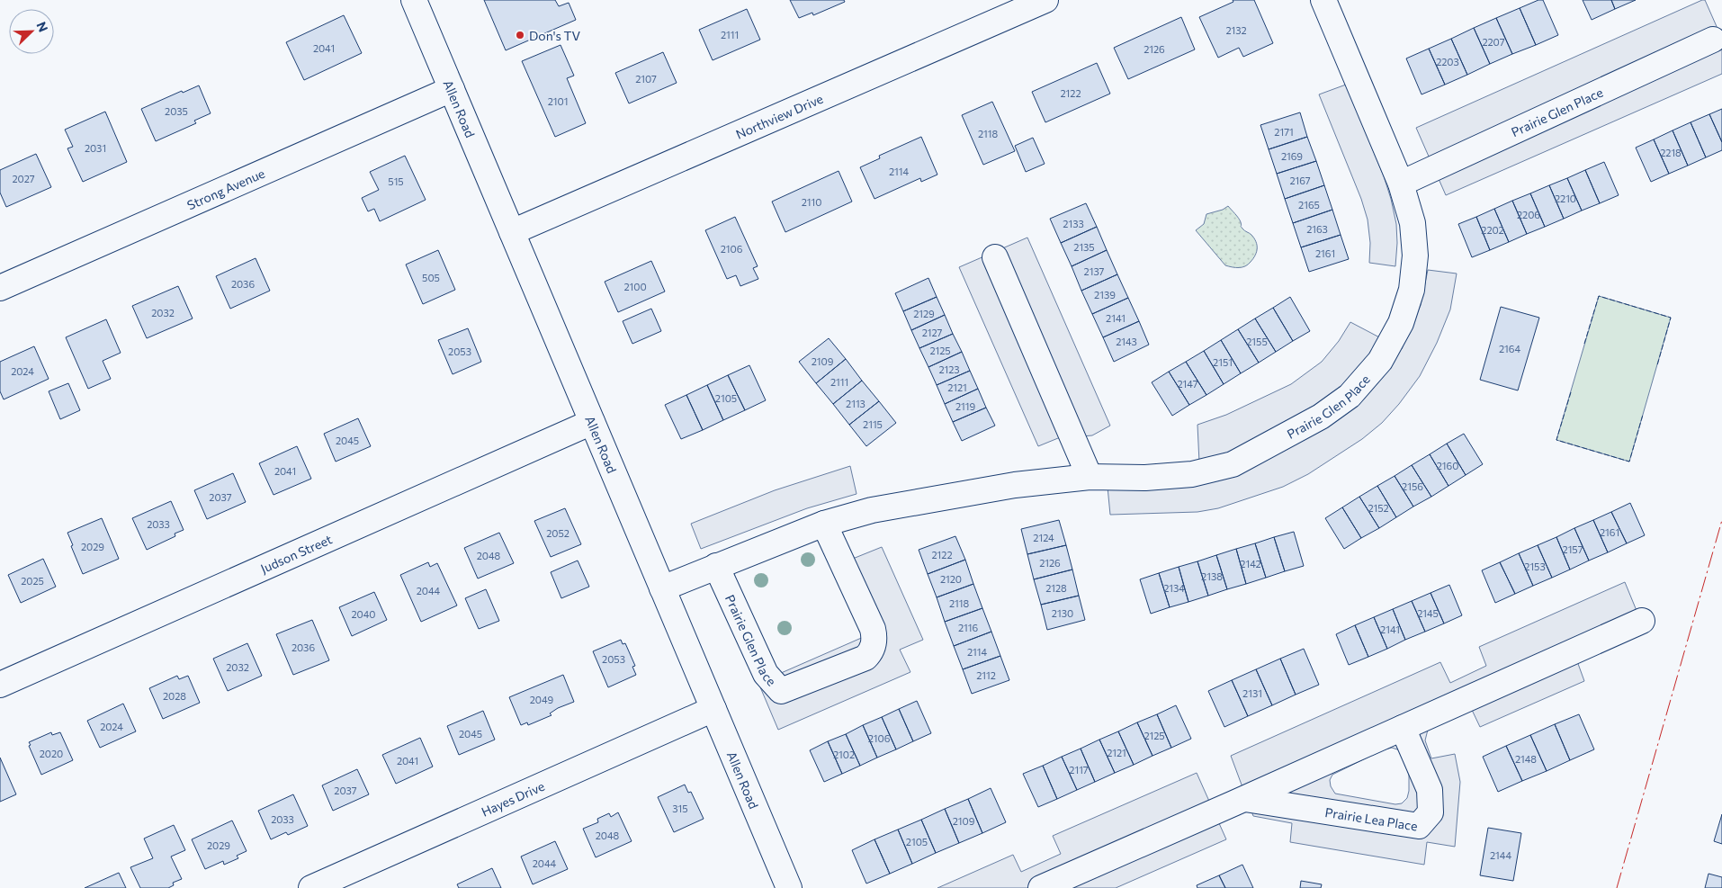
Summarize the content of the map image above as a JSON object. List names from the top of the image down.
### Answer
{
  "streets": {
    "street": [
      "Allen Road",
      "Prairie Glen Place",
      "Northview Drive",
      "Strong Avenue",
      "Judson Street",
      "Hayes Drive",
      "Prairie Lea Place"
    ]
  },
  "crossings": [
    ["Allen Road", "Prairie Glen Place"],
    ["Allen Road", "Northview Drive"],
    ["Allen Road", "Strong Avenue"],
    ["Allen Road", "Judson Street"],
    ["Allen Road", "Hayes Drive"]
  ],
  "places": ["Don's TV"],
  "house_numbers": [
    "2132",
    "2111",
    "2207",
    "2041",
    "2126",
    "2203",
    "2107",
    "2122",
    "2101",
    "2035",
    "2171",
    "2118",
    "2031",
    "2218",
    "2169",
    "2114",
    "2027",
    "2167",
    "515",
    "2210",
    "2110",
    "2165",
    "2206",
    "2133",
    "2163",
    "2202",
    "2135",
    "2106",
    "2161",
    "2137",
    "505",
    "2036",
    "2100",
    "2139",
    "2032",
    "2129",
    "2141",
    "2127",
    "2143",
    "2155",
    "2164",
    "2125",
    "2053",
    "2109",
    "2151",
    "2123",
    "2024",
    "2111",
    "2147",
    "2121",
    "2105",
    "2113",
    "2119",
    "2115",
    "2045",
    "2160",
    "2041",
    "2156",
    "2037",
    "2152",
    "2033",
    "2161",
    "2052",
    "2124",
    "2029",
    "2157",
    "2122",
    "2048",
    "2126",
    "2142",
    "2153",
    "2138",
    "2120",
    "2025",
    "2128",
    "2134",
    "2044",
    "2118",
    "2130",
    "2145",
    "2040",
    "2116",
    "2141",
    "2036",
    "2114",
    "2053",
    "2032",
    "2112",
    "2131",
    "2028",
    "2049",
    "2024",
    "2045",
    "2125",
    "2106",
    "2121",
    "2020",
    "2102",
    "2148",
    "2041",
    "2117",
    "2037",
    "315",
    "2033",
    "2109",
    "2048",
    "2105",
    "2029",
    "2144",
    "2044"
  ],
  "north": "top right"
}
